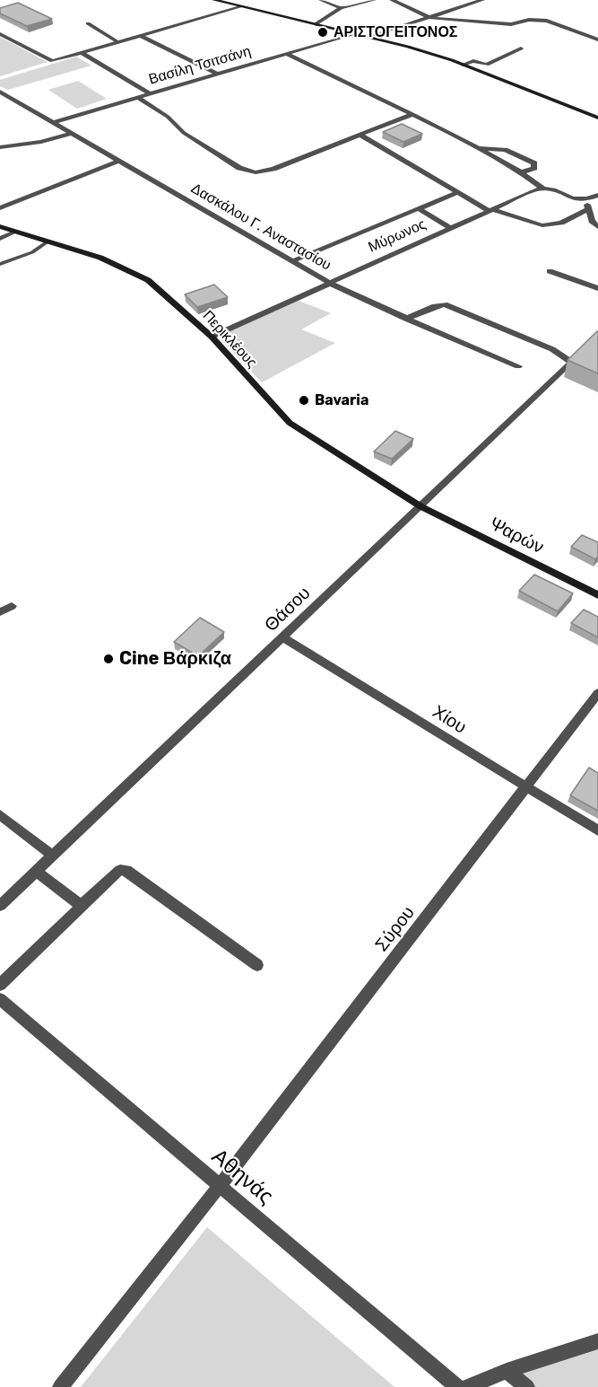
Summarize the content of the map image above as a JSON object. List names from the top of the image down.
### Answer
{
  "streets": {
    "street": [
      "Βασίλη Τσιτσάνη",
      "Δασκάλου Γ. Αναστασίου",
      "Μύρωνος",
      "Περικλέους",
      "Ψαρών",
      "Θάσου",
      "Χίου",
      "Σύρου",
      "Αθηνάς"
    ]
  },
  "crossings": [
    ["Βασίλη Τσιτσάνη", "Δασκάλου Γ. Αναστασίου"],
    ["Δασκάλου Γ. Αναστασίου", "Μύρωνος"],
    ["Μύρωνος", "Περικλέους"],
    ["Περικλέους", "Ψαρών"],
    ["Περικλέους", "Θάσου"],
    ["Ψαρών", "Θάσου"],
    ["Θάσου", "Χίου"],
    ["Χίου", "Σύρου"],
    ["Σύρου", "Αθηνάς"]
  ],
  "places": ["ΑΡΙΣΤΟΓΕΙΤΟΝΟΣ", "Bavaria", "Cine Βάρκιζα"]
}
